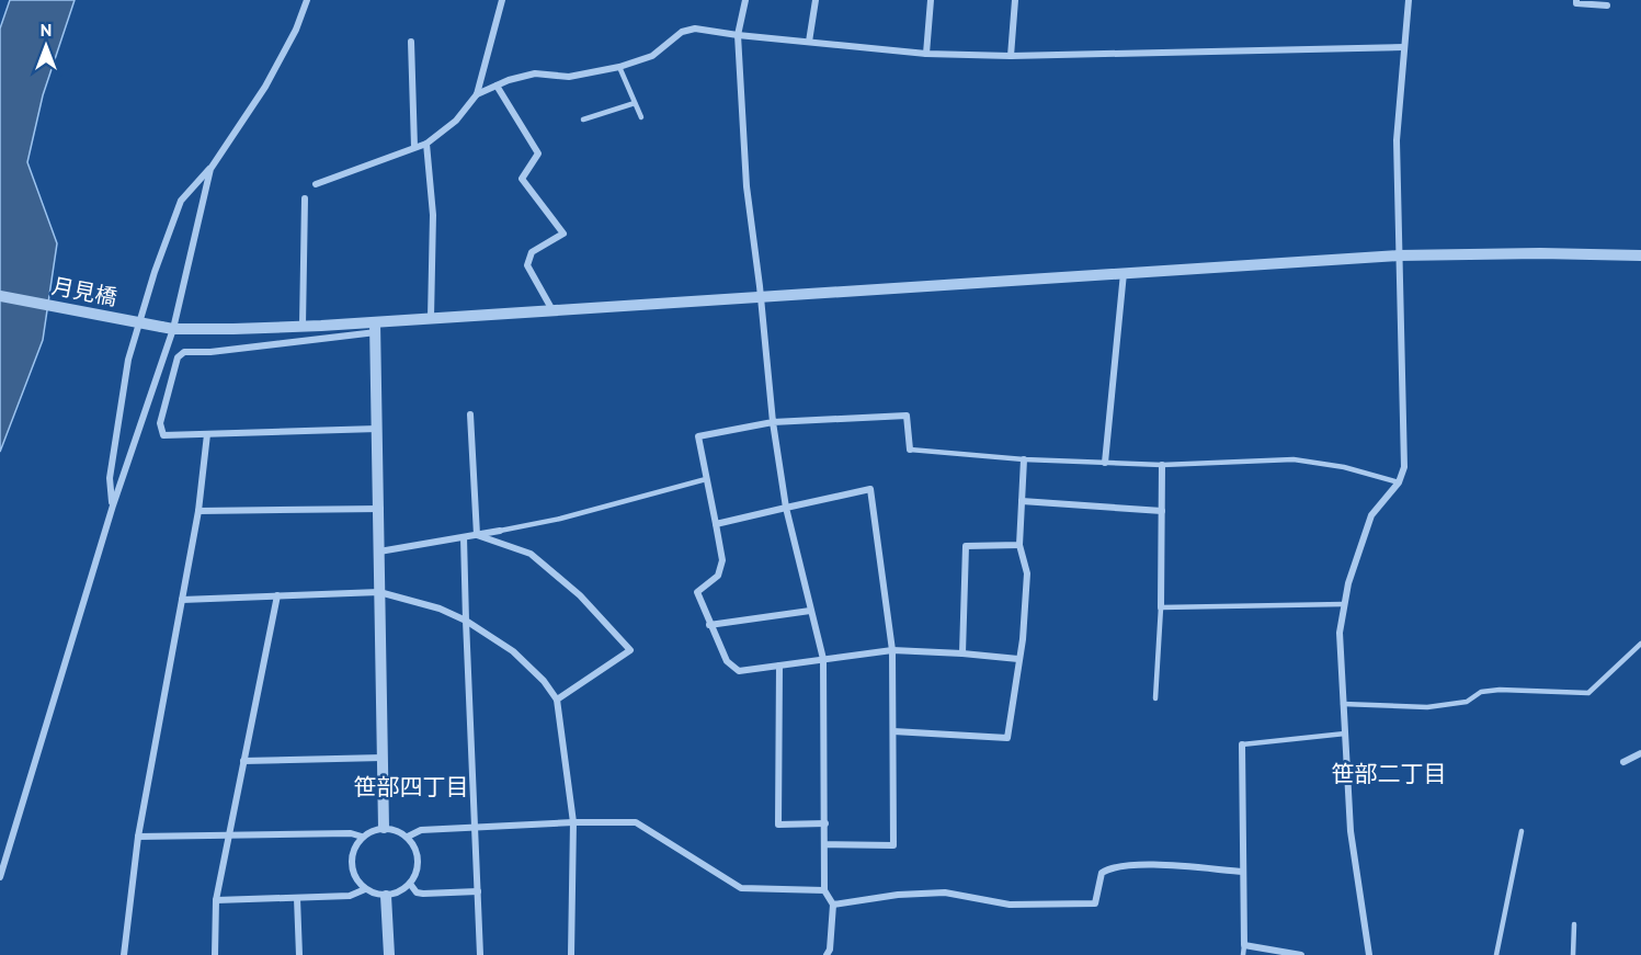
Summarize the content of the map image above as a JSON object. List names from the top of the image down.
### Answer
{
  "streets": {
    "street": ["月見橋"]
  },
  "districts": ["笹部二丁目", "笹部四丁目"],
  "north": "top"
}
